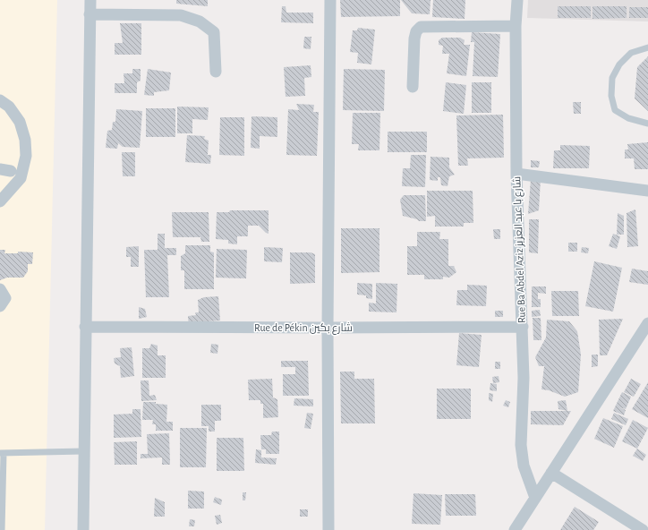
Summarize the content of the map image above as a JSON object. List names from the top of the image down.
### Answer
{
  "streets": {
    "street": ["Rue Ba Abdel Aziz شارع با عبد العزيز", "Rue de Pékin شارع بكين"]
  },
  "crossings": [
    ["Rue Ba Abdel Aziz شارع با عبد العزيز", "Rue de Pékin شارع بكين"]
  ]
}
